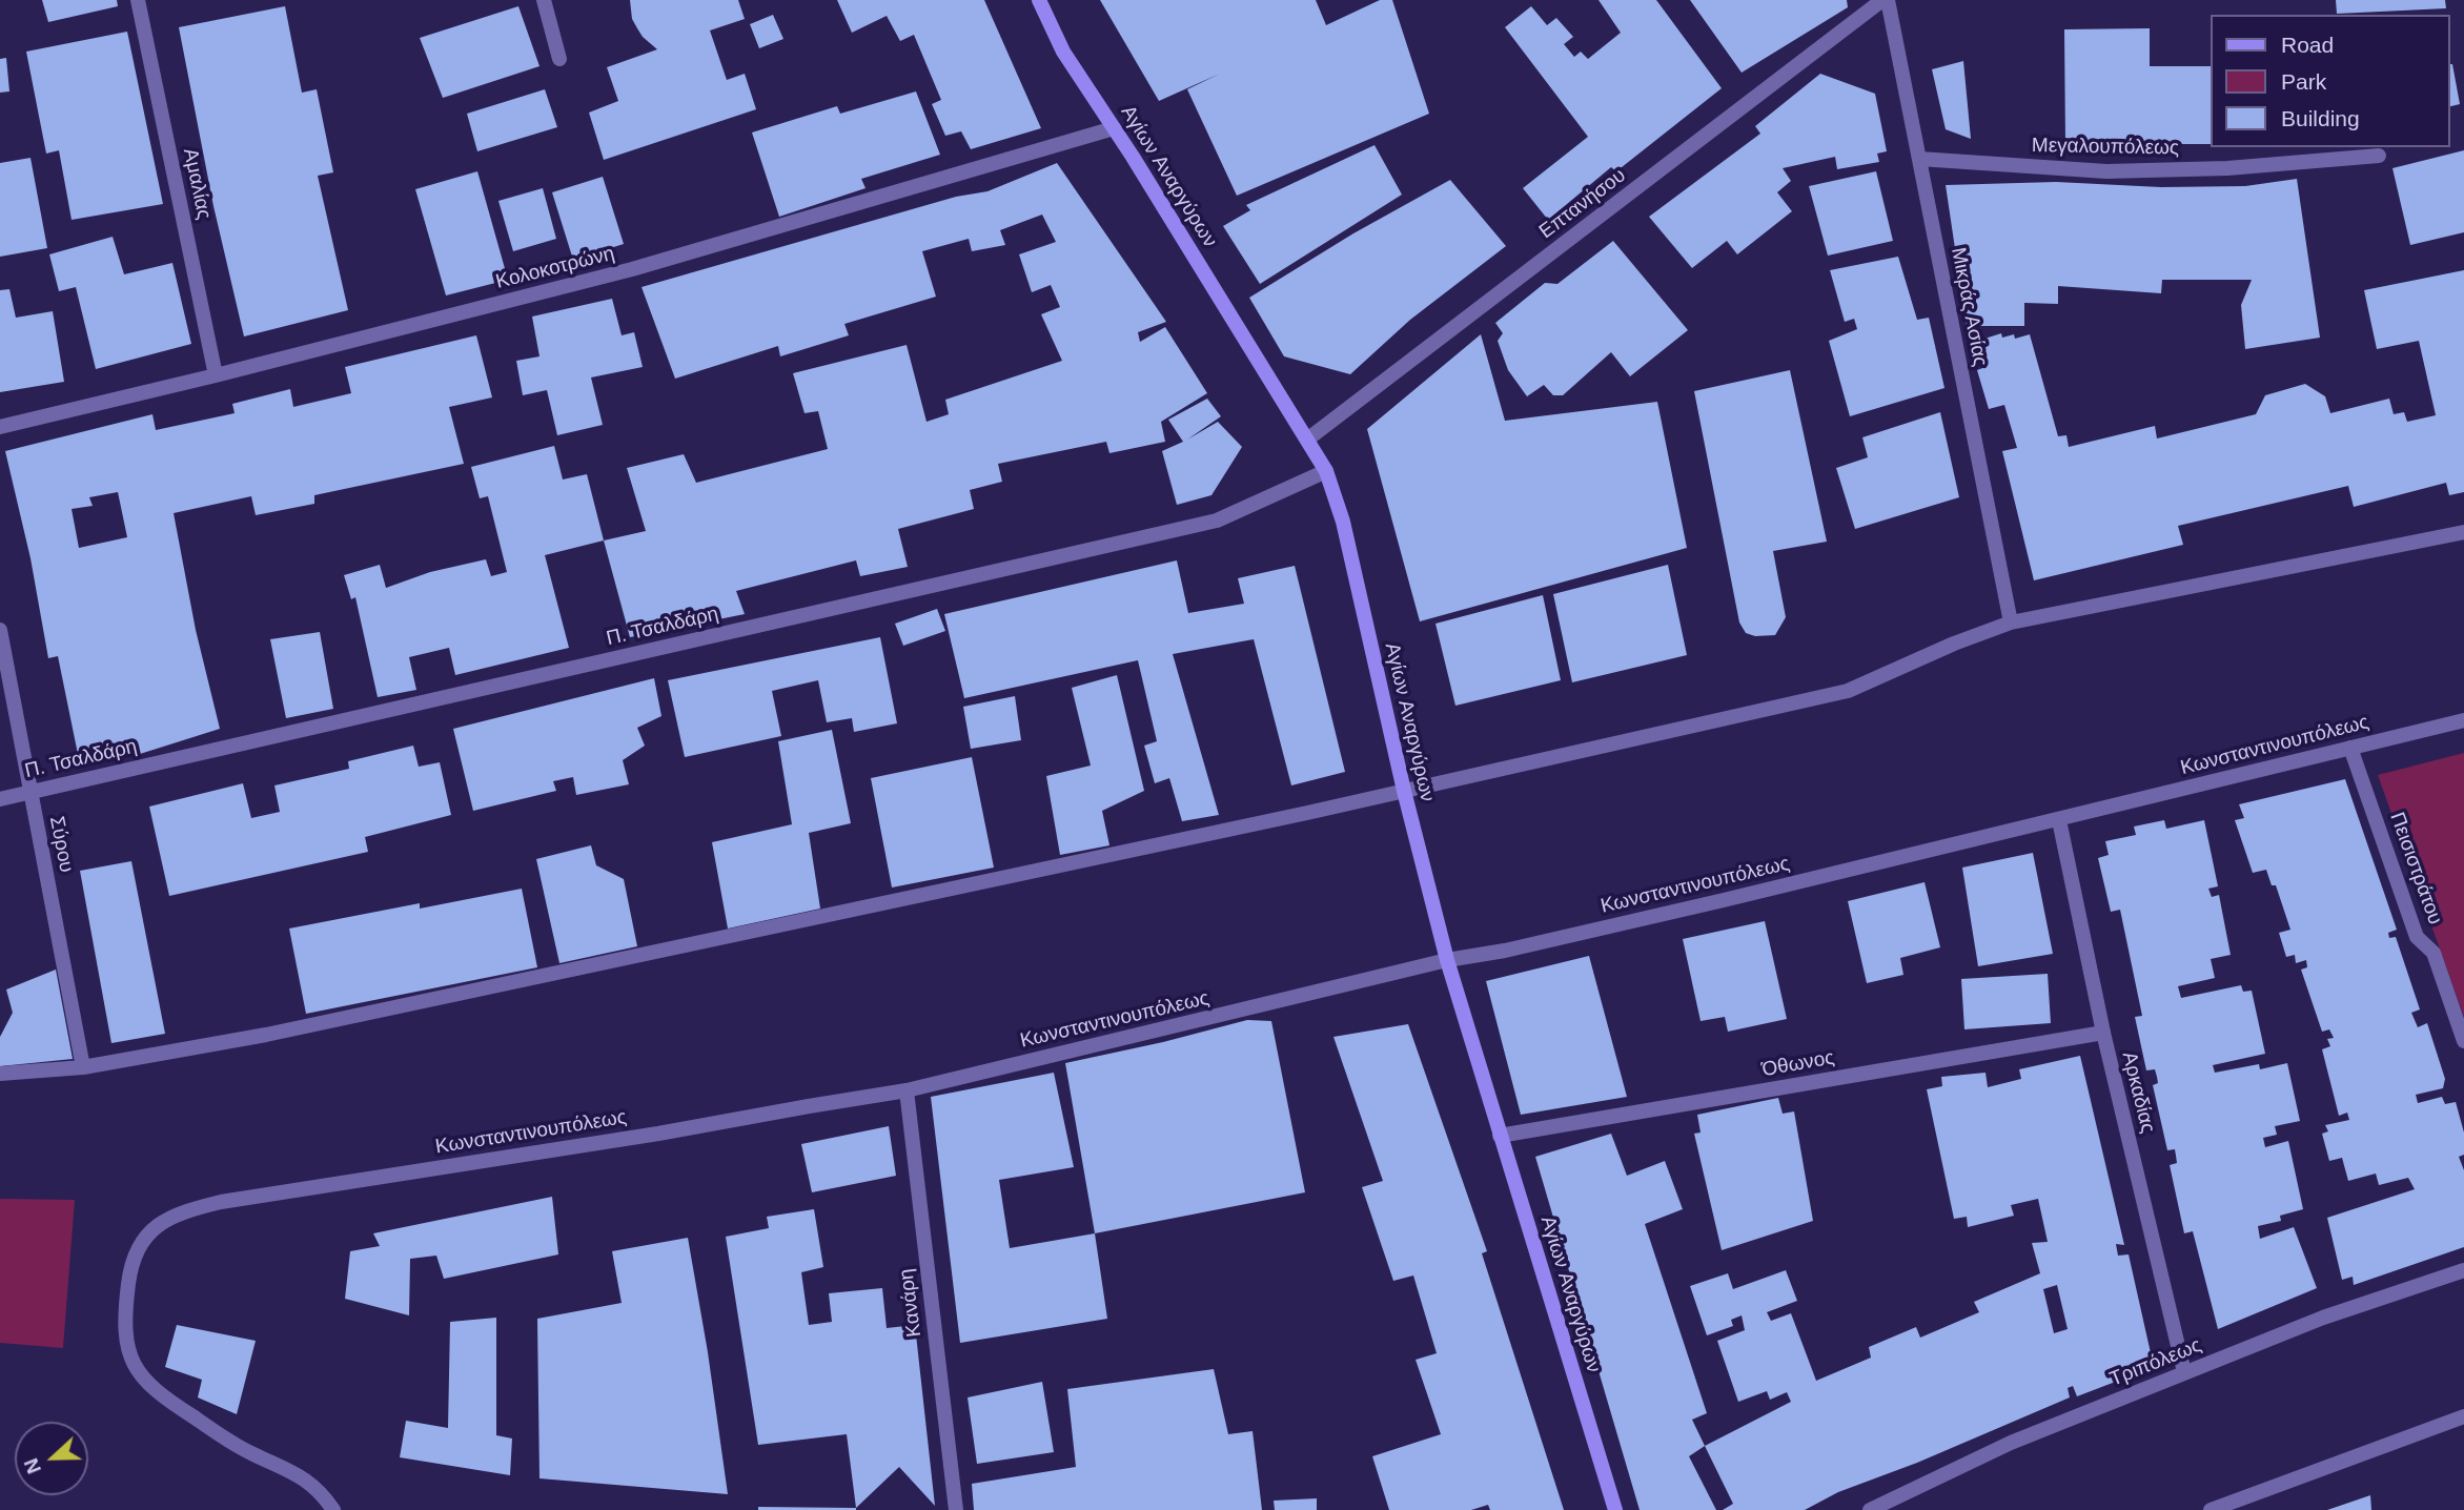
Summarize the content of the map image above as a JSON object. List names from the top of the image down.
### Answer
{
  "streets": {
    "main road": ["Αγίων Αναργύρων"],
    "street": [
      "Μεγαλουπόλεως",
      "Αμαλίας",
      "Επτανήσου",
      "Κολοκοτρώνη",
      "Μικράς Ασίας",
      "Π. Τσαλδάρη",
      "Κωνσταντινουπόλεως",
      "Σύρου",
      "Πεισιστράτου",
      "Όθωνος",
      "Αρκαδίας",
      "Κανάρη",
      "Τριπόλεως"
    ]
  },
  "crossings": [
    ["Μεγαλουπόλεως", "Μικράς Ασίας"],
    ["Αγίων Αναργύρων", "Επτανήσου"],
    ["Αγίων Αναργύρων", "Κολοκοτρώνη"],
    ["Αγίων Αναργύρων", "Π. Τσαλδάρη"],
    ["Αγίων Αναργύρων", "Κωνσταντινουπόλεως"],
    ["Αγίων Αναργύρων", "Όθωνος"],
    ["Αμαλίας", "Κολοκοτρώνη"],
    ["Επτανήσου", "Μικράς Ασίας"],
    ["Π. Τσαλδάρη", "Σύρου"],
    ["Κωνσταντινουπόλεως", "Πεισιστράτου"],
    ["Κωνσταντινουπόλεως", "Αρκαδίας"],
    ["Κωνσταντινουπόλεως", "Κανάρη"],
    ["Όθωνος", "Αρκαδίας"],
    ["Αρκαδίας", "Τριπόλεως"]
  ],
  "legend": ["Road", "Park", "Building"],
  "north": "left"
}
